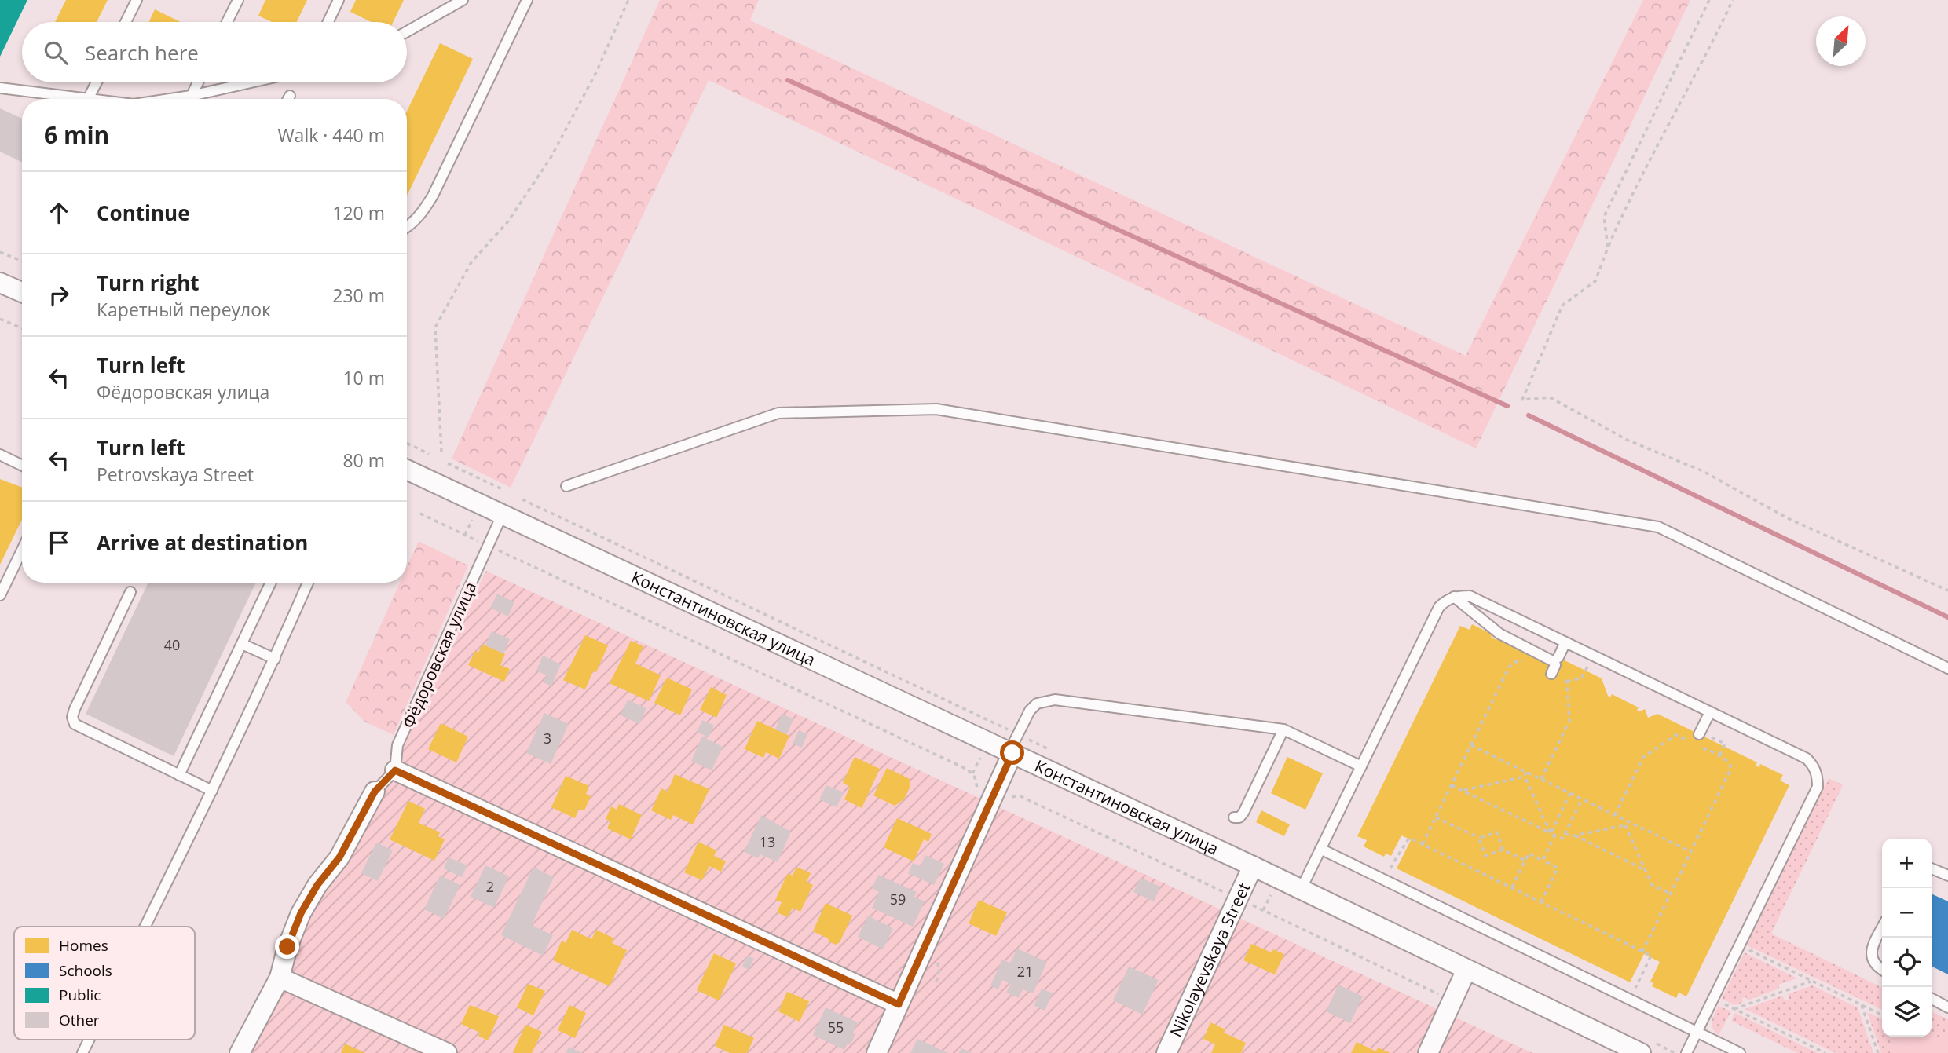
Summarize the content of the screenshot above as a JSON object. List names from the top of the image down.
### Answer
{
  "streets": {
    "street": ["Константиновская улица", "Nikolayevskaya Street"],
    "lane": ["Фёдоровская улица"]
  },
  "crossings": [
    ["Константиновская улица", "Фёдоровская улица"],
    ["Константиновская улица", "Nikolayevskaya Street"]
  ],
  "house_numbers": [
    "40",
    "3",
    "13",
    "2",
    "59",
    "21",
    "55"
  ],
  "legend": [
    "Homes",
    "Schools",
    "Public",
    "Other"
  ],
  "north": "top right",
  "page": {
    "search": "Search here",
    "heading": ["6 min", "Walk · 440 m"],
    "list": [
      ["Continue", "120 m"],
      ["Turn right", "Каретный переулок", "230 m"],
      ["Turn left", "Фёдоровская улица", "10 m"],
      ["Turn left", "Petrovskaya Street", "80 m"],
      "Arrive at destination"
    ],
    "map_buttons": ["+", "−"]
  }
}
